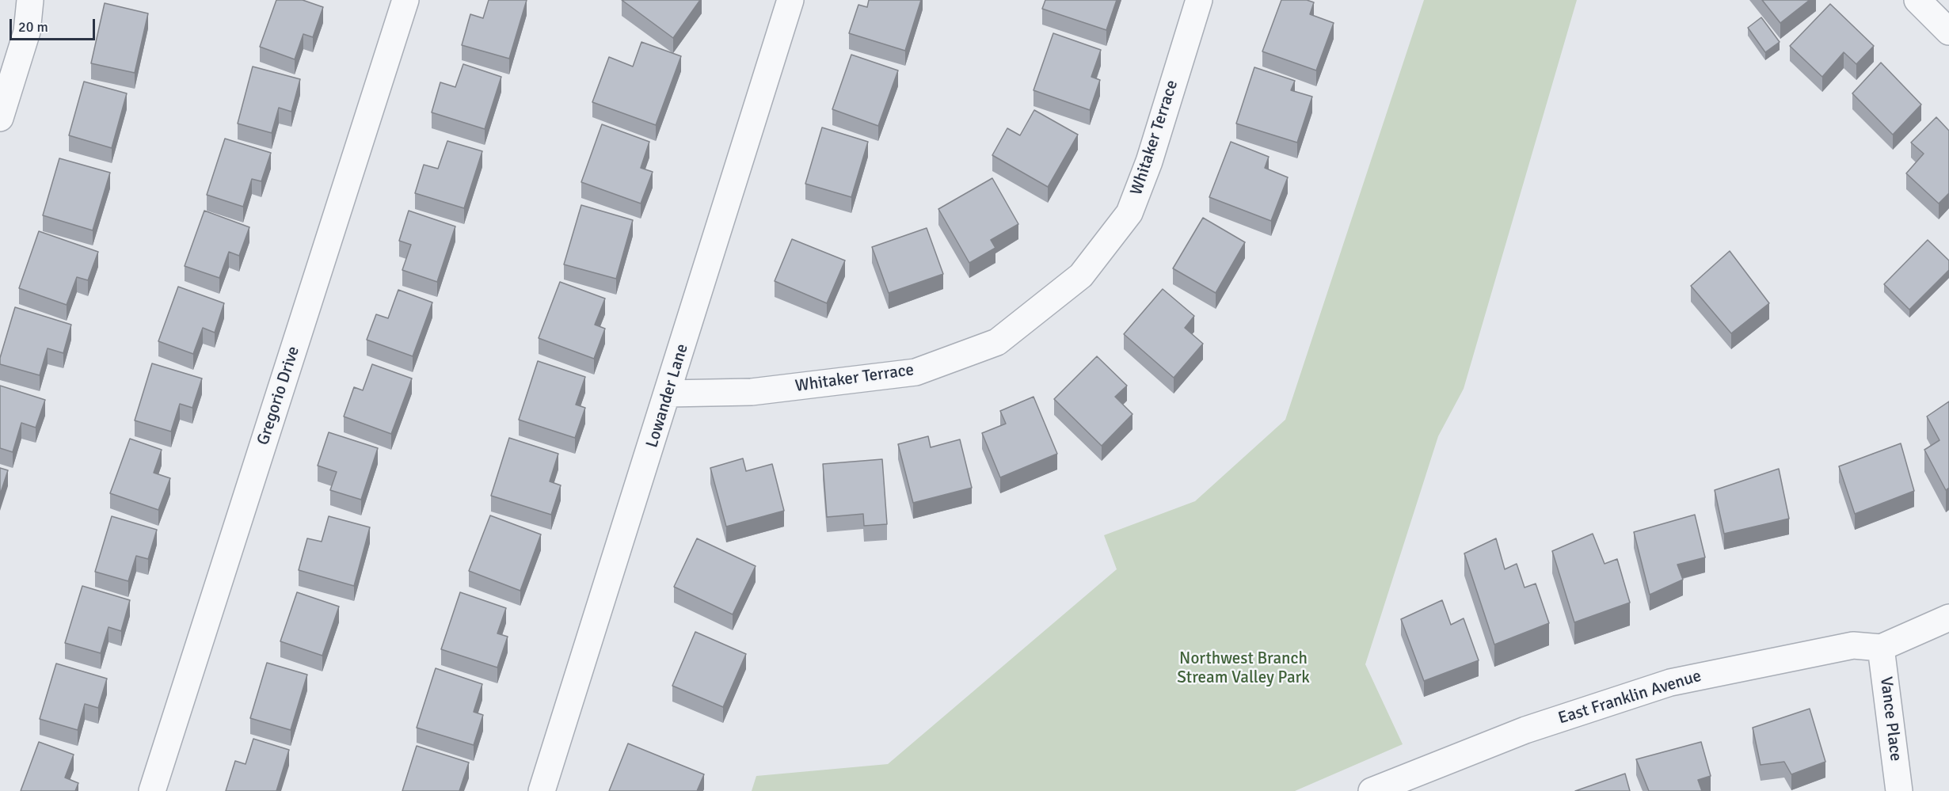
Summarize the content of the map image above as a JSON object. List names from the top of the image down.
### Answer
{
  "streets": {
    "street": [
      "Whitaker Terrace",
      "Gregorio Drive",
      "Lowander Lane",
      "East Franklin Avenue",
      "Vance Place"
    ]
  },
  "crossings": [
    ["Whitaker Terrace", "Lowander Lane"],
    ["East Franklin Avenue", "Vance Place"]
  ],
  "parks": ["Northwest Branch Stream Valley Park"],
  "scale_bar": "20 m"
}
